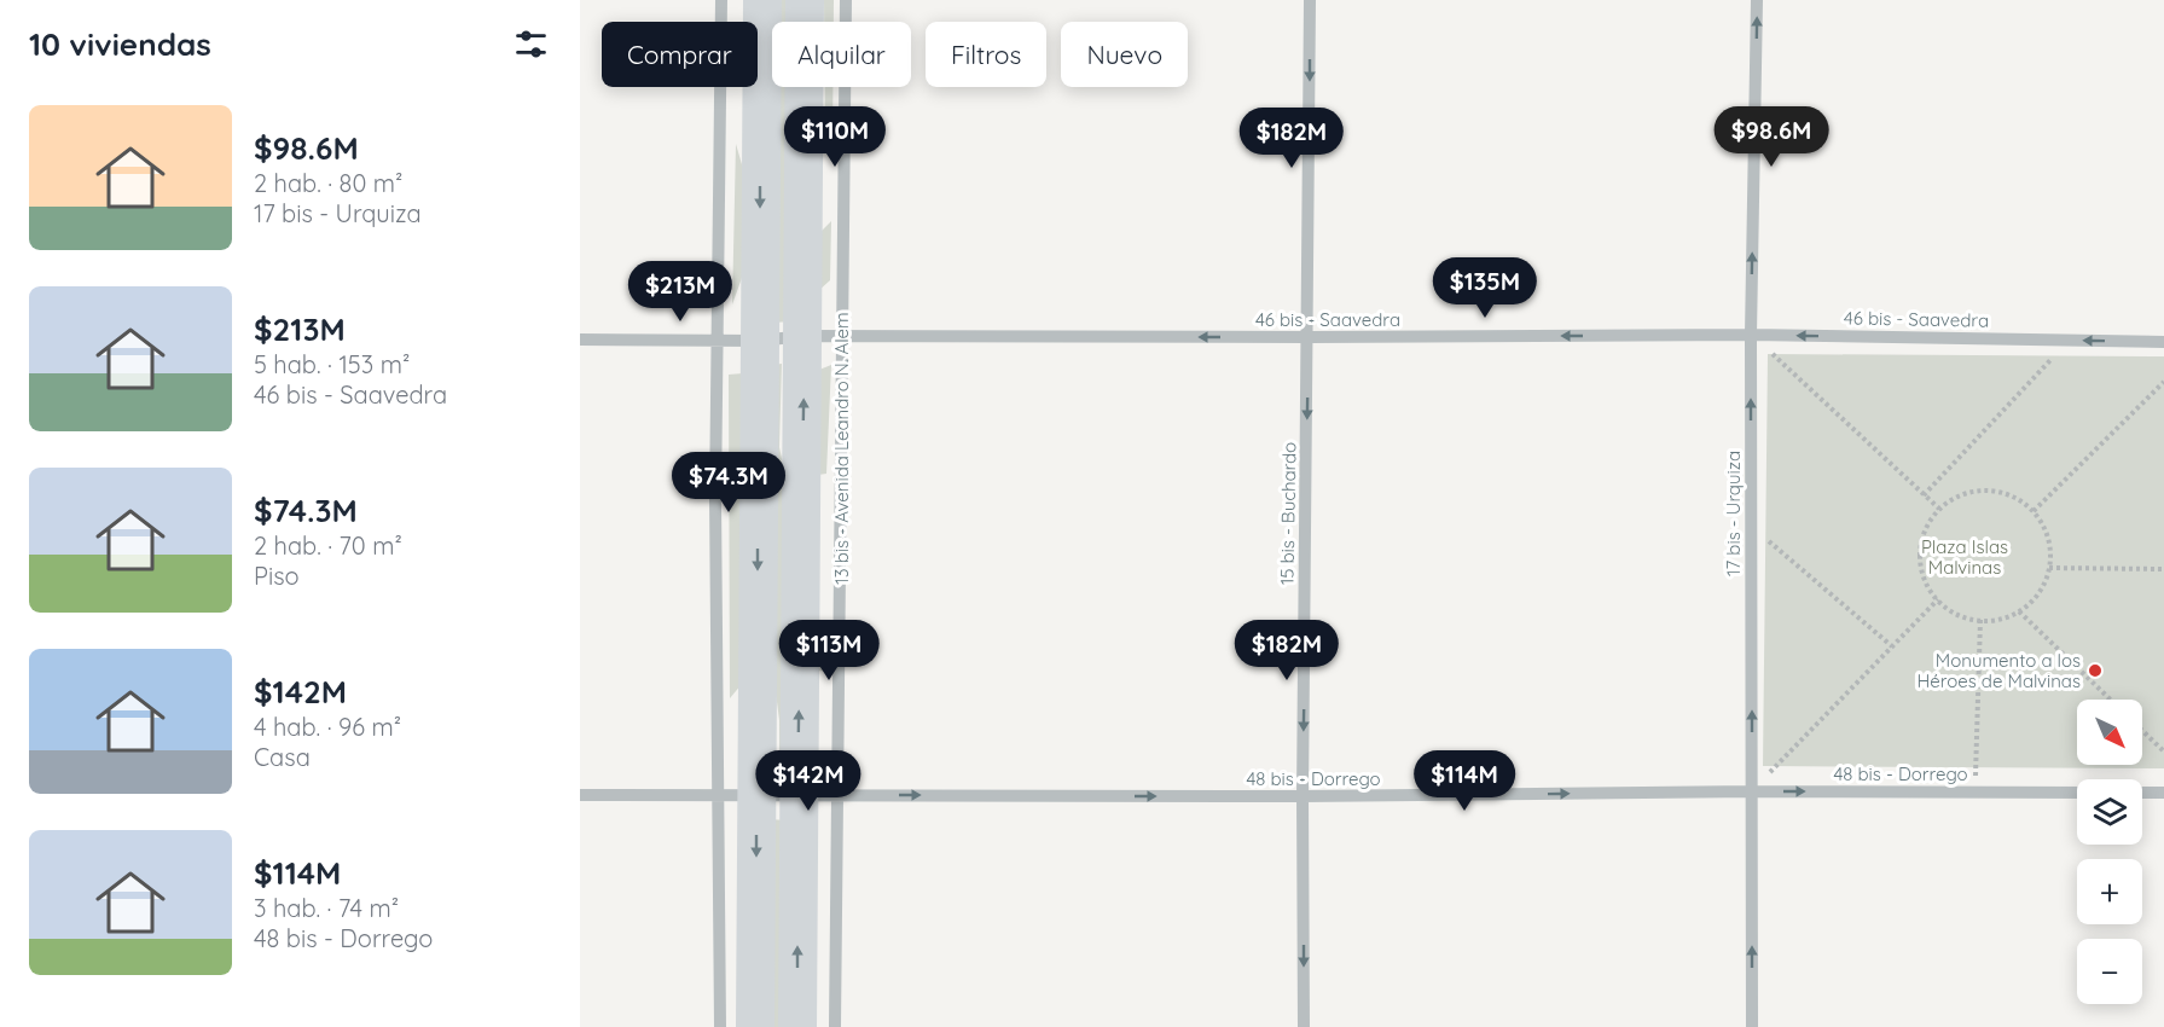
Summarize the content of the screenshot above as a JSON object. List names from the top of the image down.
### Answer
{
  "streets": {
    "main road": ["13 bis - Avenida Leandro N. Alem"],
    "street": [
      "46 bis - Saavedra",
      "15 bis - Buchardo",
      "17 bis - Urquiza",
      "48 bis - Dorrego"
    ]
  },
  "crossings": [
    ["46 bis - Saavedra", "13 bis - Avenida Leandro N. Alem"],
    ["46 bis - Saavedra", "15 bis - Buchardo"],
    ["46 bis - Saavedra", "17 bis - Urquiza"],
    ["13 bis - Avenida Leandro N. Alem", "48 bis - Dorrego"],
    ["15 bis - Buchardo", "48 bis - Dorrego"],
    ["17 bis - Urquiza", "48 bis - Dorrego"]
  ],
  "one_way": [
    "46 bis - Saavedra",
    "15 bis - Buchardo",
    "17 bis - Urquiza",
    "48 bis - Dorrego"
  ],
  "parks": ["Plaza Islas Malvinas"],
  "places": ["Monumento a los Héroes de Malvinas"],
  "north": "bottom right",
  "page": {
    "heading": "10 viviendas",
    "chip": [
      "Comprar",
      "Alquilar",
      "Filtros",
      "Nuevo"
    ],
    "list": [
      {
        "name": "$98.6M",
        "note": "2 hab. · 80 m² · 17 bis - Urquiza"
      },
      {
        "name": "$213M",
        "note": "5 hab. · 153 m² · 46 bis - Saavedra"
      },
      {
        "name": "$74.3M",
        "note": "2 hab. · 70 m² · Piso"
      },
      {
        "name": "$142M",
        "note": "4 hab. · 96 m² · Casa"
      },
      {
        "name": "$114M",
        "note": "3 hab. · 74 m² · 48 bis - Dorrego"
      }
    ],
    "price": [
      "$110M",
      "$98.6M",
      "$182M",
      "$135M",
      "$213M",
      "$74.3M",
      "$113M",
      "$182M",
      "$142M",
      "$114M"
    ],
    "map_buttons": ["+", "−"]
  }
}
